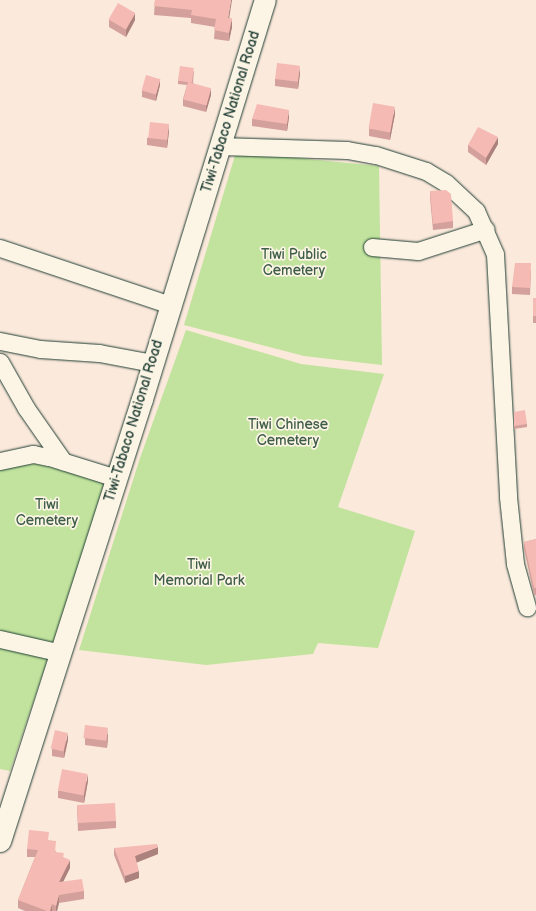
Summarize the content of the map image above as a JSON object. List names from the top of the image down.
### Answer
{
  "streets": {
    "main road": ["Tiwi-Tabaco National Road"]
  },
  "parks": [
    "Tiwi Public Cemetery",
    "Tiwi Chinese Cemetery",
    "Tiwi Cemetery",
    "Tiwi Memorial Park"
  ]
}
